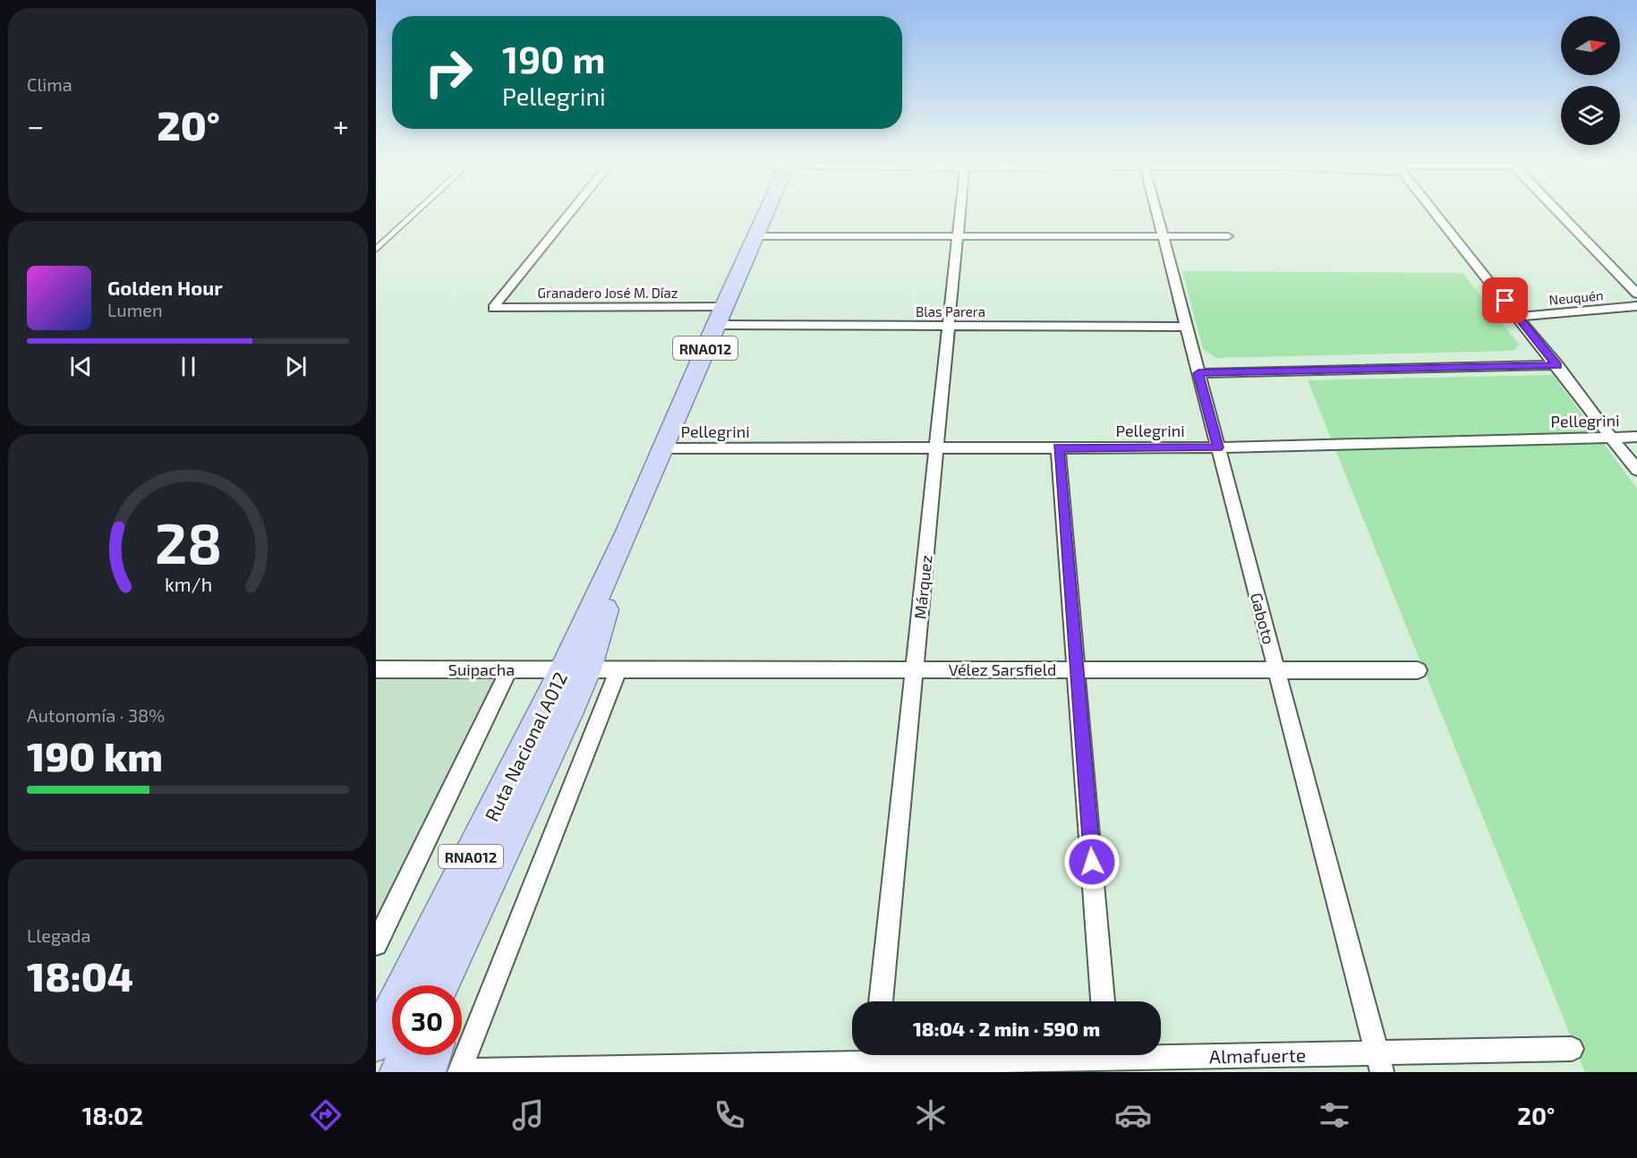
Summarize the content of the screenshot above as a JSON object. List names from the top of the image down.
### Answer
{
  "streets": {
    "main road": ["RNA012", "Ruta Nacional A012"],
    "street": [
      "Granadero José M. Díaz",
      "Neuquén",
      "Blas Parera",
      "Pellegrini",
      "Márquez",
      "Gaboto",
      "Suipacha",
      "Vélez Sarsfield",
      "Almafuerte"
    ]
  },
  "crossings": [
    ["Granadero José M. Díaz", "Ruta Nacional A012"],
    ["Blas Parera", "Márquez"],
    ["Blas Parera", "Gaboto"],
    ["Blas Parera", "Ruta Nacional A012"],
    ["Pellegrini", "Márquez"],
    ["Pellegrini", "Gaboto"],
    ["Pellegrini", "Ruta Nacional A012"],
    ["Márquez", "Vélez Sarsfield"],
    ["Gaboto", "Vélez Sarsfield"],
    ["Gaboto", "Almafuerte"],
    ["Suipacha", "Vélez Sarsfield"],
    ["Suipacha", "Ruta Nacional A012"],
    ["Vélez Sarsfield", "Ruta Nacional A012"]
  ],
  "north": "right",
  "page": {
    "tile": [
      "Clima",
      ["Autonomía · 38%", "190 km"],
      ["Llegada", "18:04"]
    ],
    "turn": ["190 m", "Pellegrini"],
    "heat": ["−", "20°", "+"],
    "song": ["Golden Hour", "Lumen"],
    "limit": "30",
    "trip": "18:04 · 2 min · 590 m",
    "tabs": ["18:02", "20°"],
    "gauge": ["28", "km/h"]
  }
}
